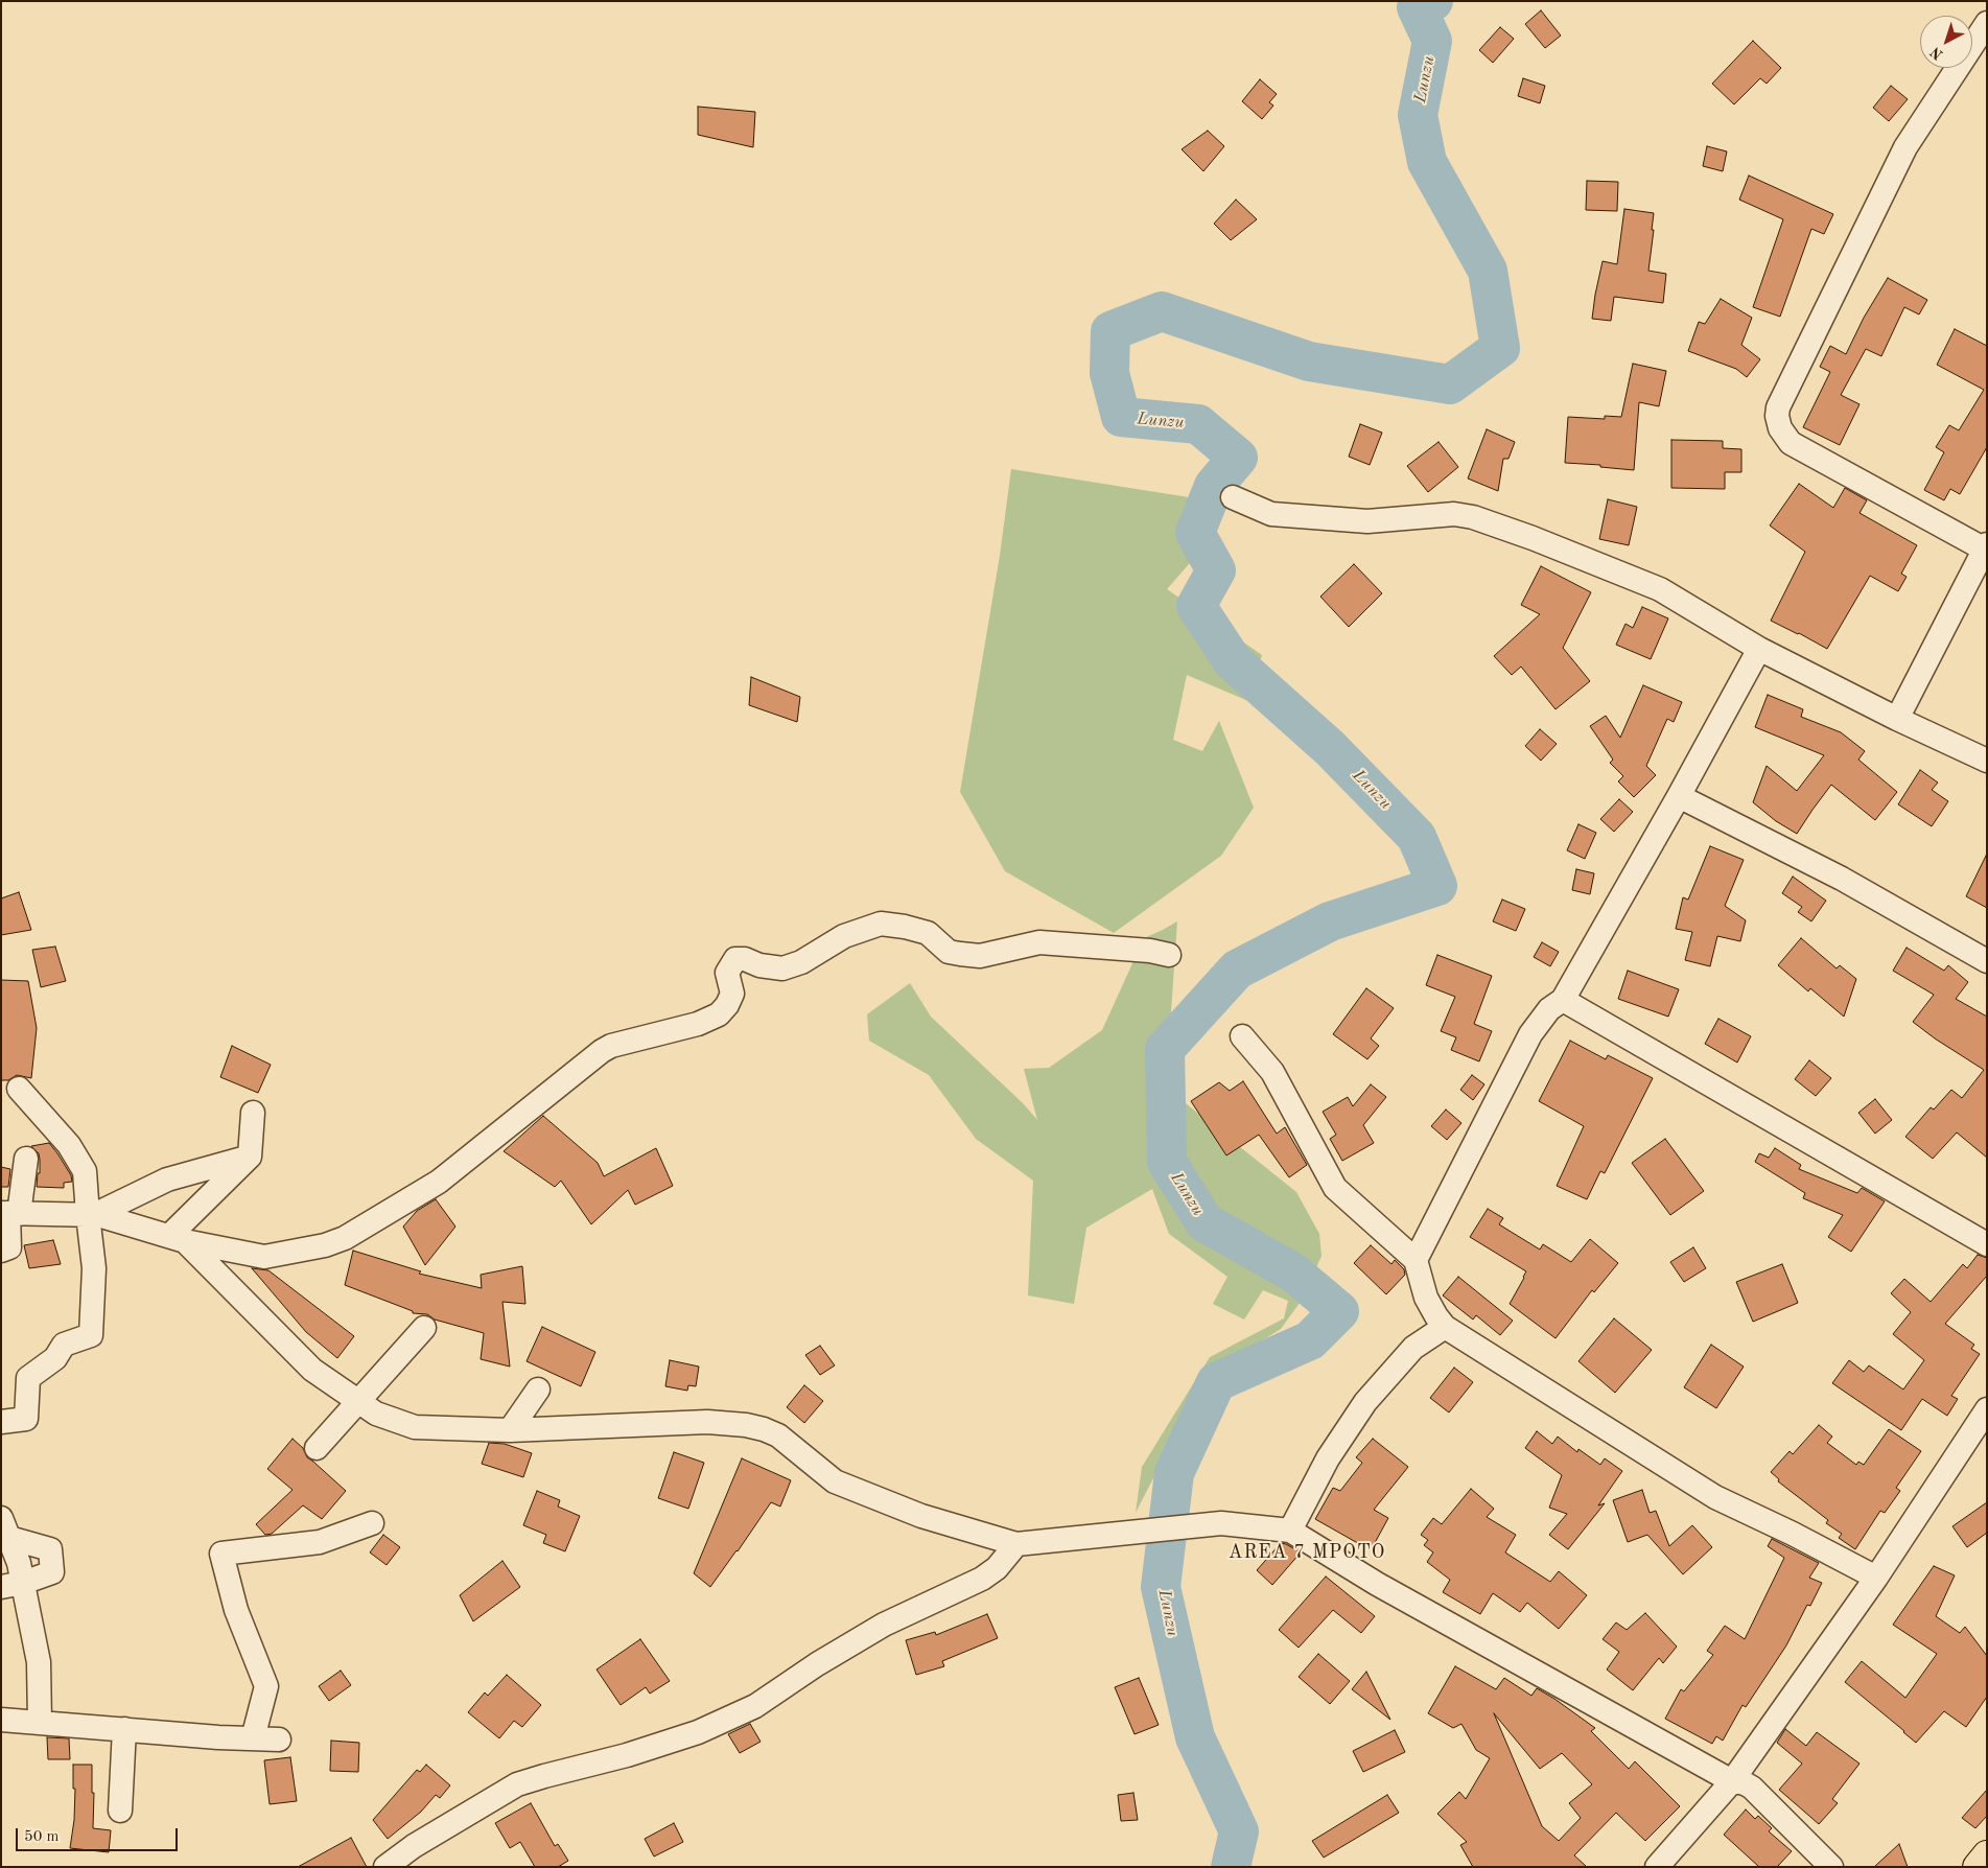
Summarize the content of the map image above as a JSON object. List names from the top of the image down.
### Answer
{
  "districts": ["AREA 7 MPOTO"],
  "water": ["Lunzu"],
  "scale_bar": "50 m",
  "north": "bottom left"
}
